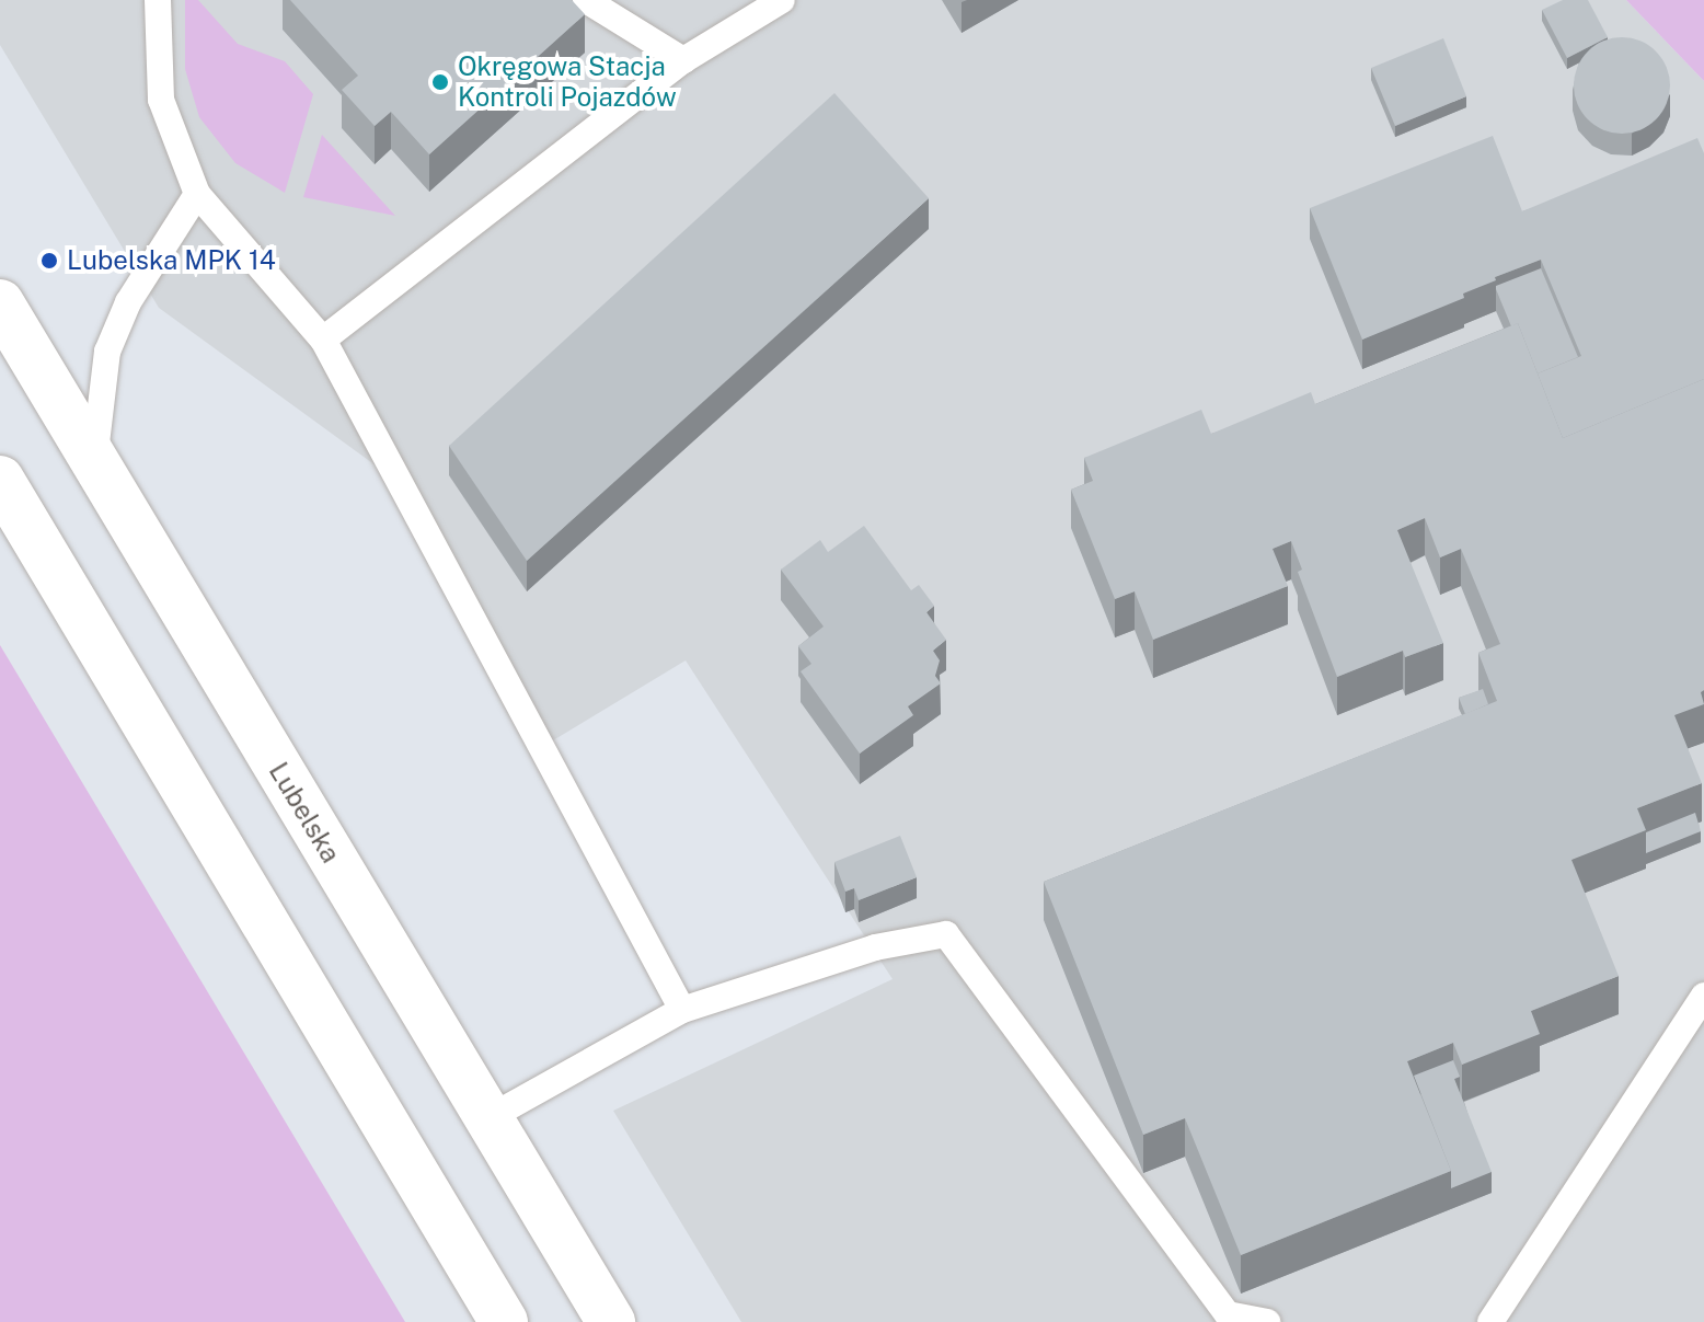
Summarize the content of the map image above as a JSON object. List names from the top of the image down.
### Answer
{
  "streets": {
    "main road": ["Lubelska"]
  },
  "places": ["Okręgowa Stacja Kontroli Pojazdów", "Lubelska MPK 14"]
}
